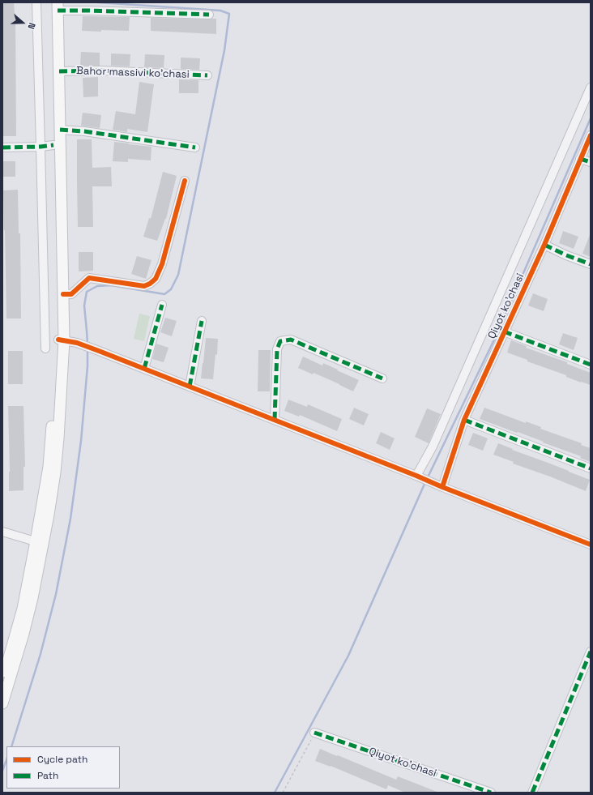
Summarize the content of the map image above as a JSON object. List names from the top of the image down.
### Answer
{
  "streets": {
    "street": ["Bahor massivi ko'chasi", "Qiyot ko'chasi"]
  },
  "legend": ["Cycle path", "Path"],
  "north": "right"
}
